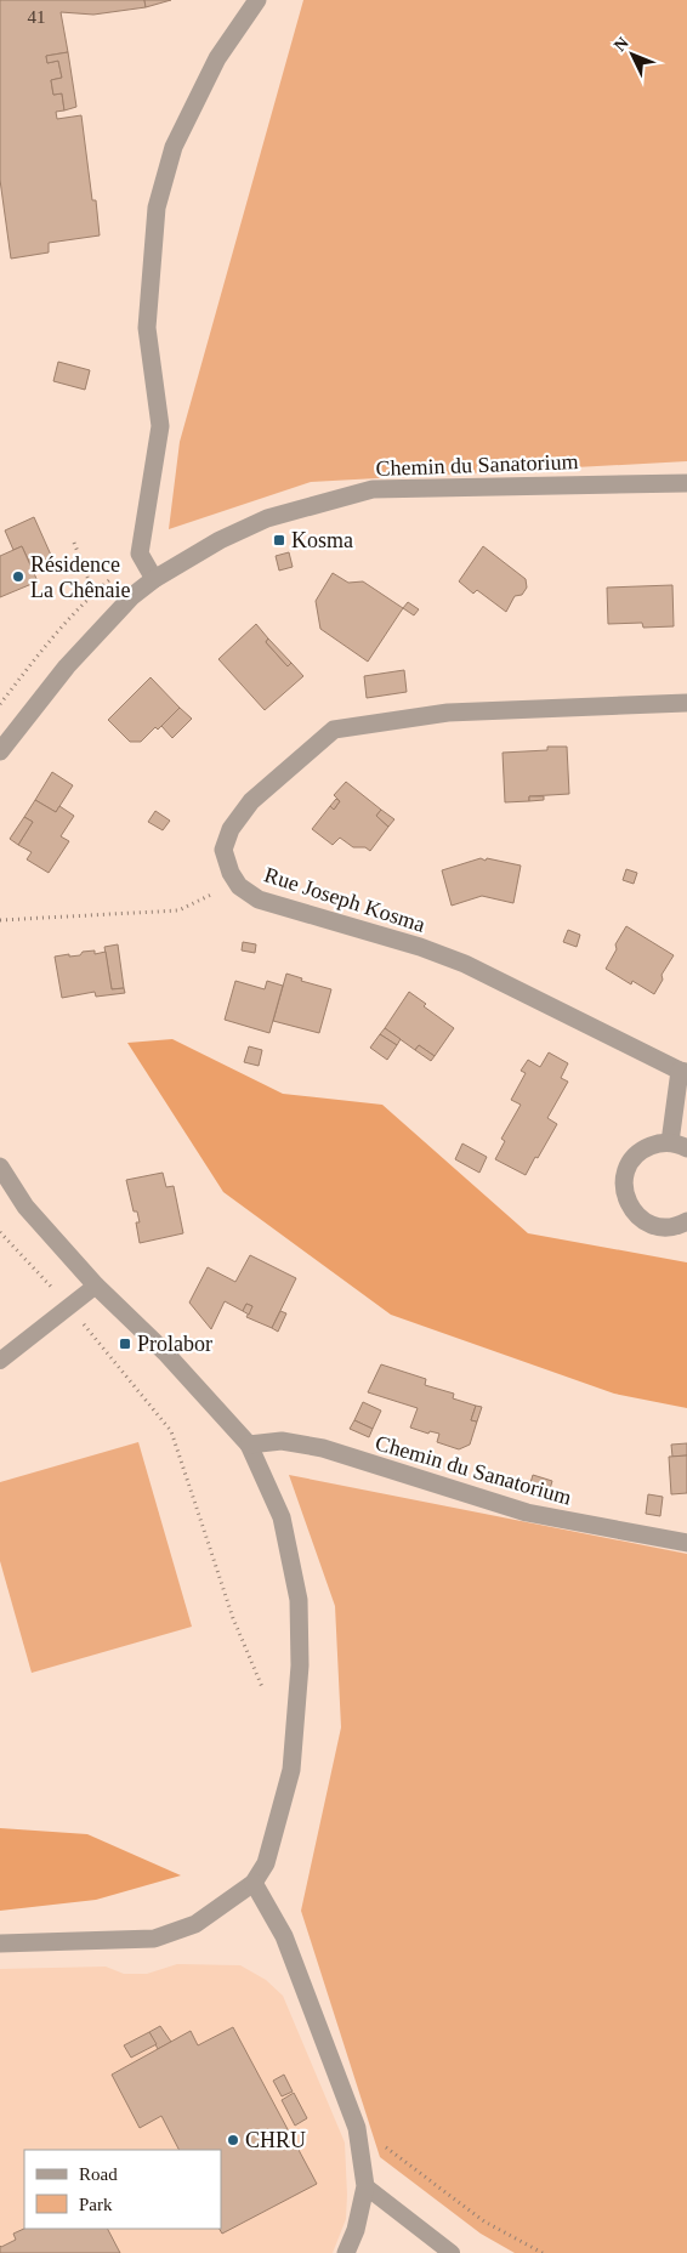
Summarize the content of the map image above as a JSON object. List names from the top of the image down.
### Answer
{
  "streets": {
    "street": ["Chemin du Sanatorium", "Rue Joseph Kosma"]
  },
  "places": {
    "transit": ["Kosma", "Prolabor"],
    "other": ["Résidence La Chênaie", "CHRU"]
  },
  "house_numbers": ["41"],
  "legend": ["Road", "Park"],
  "north": "top left"
}
